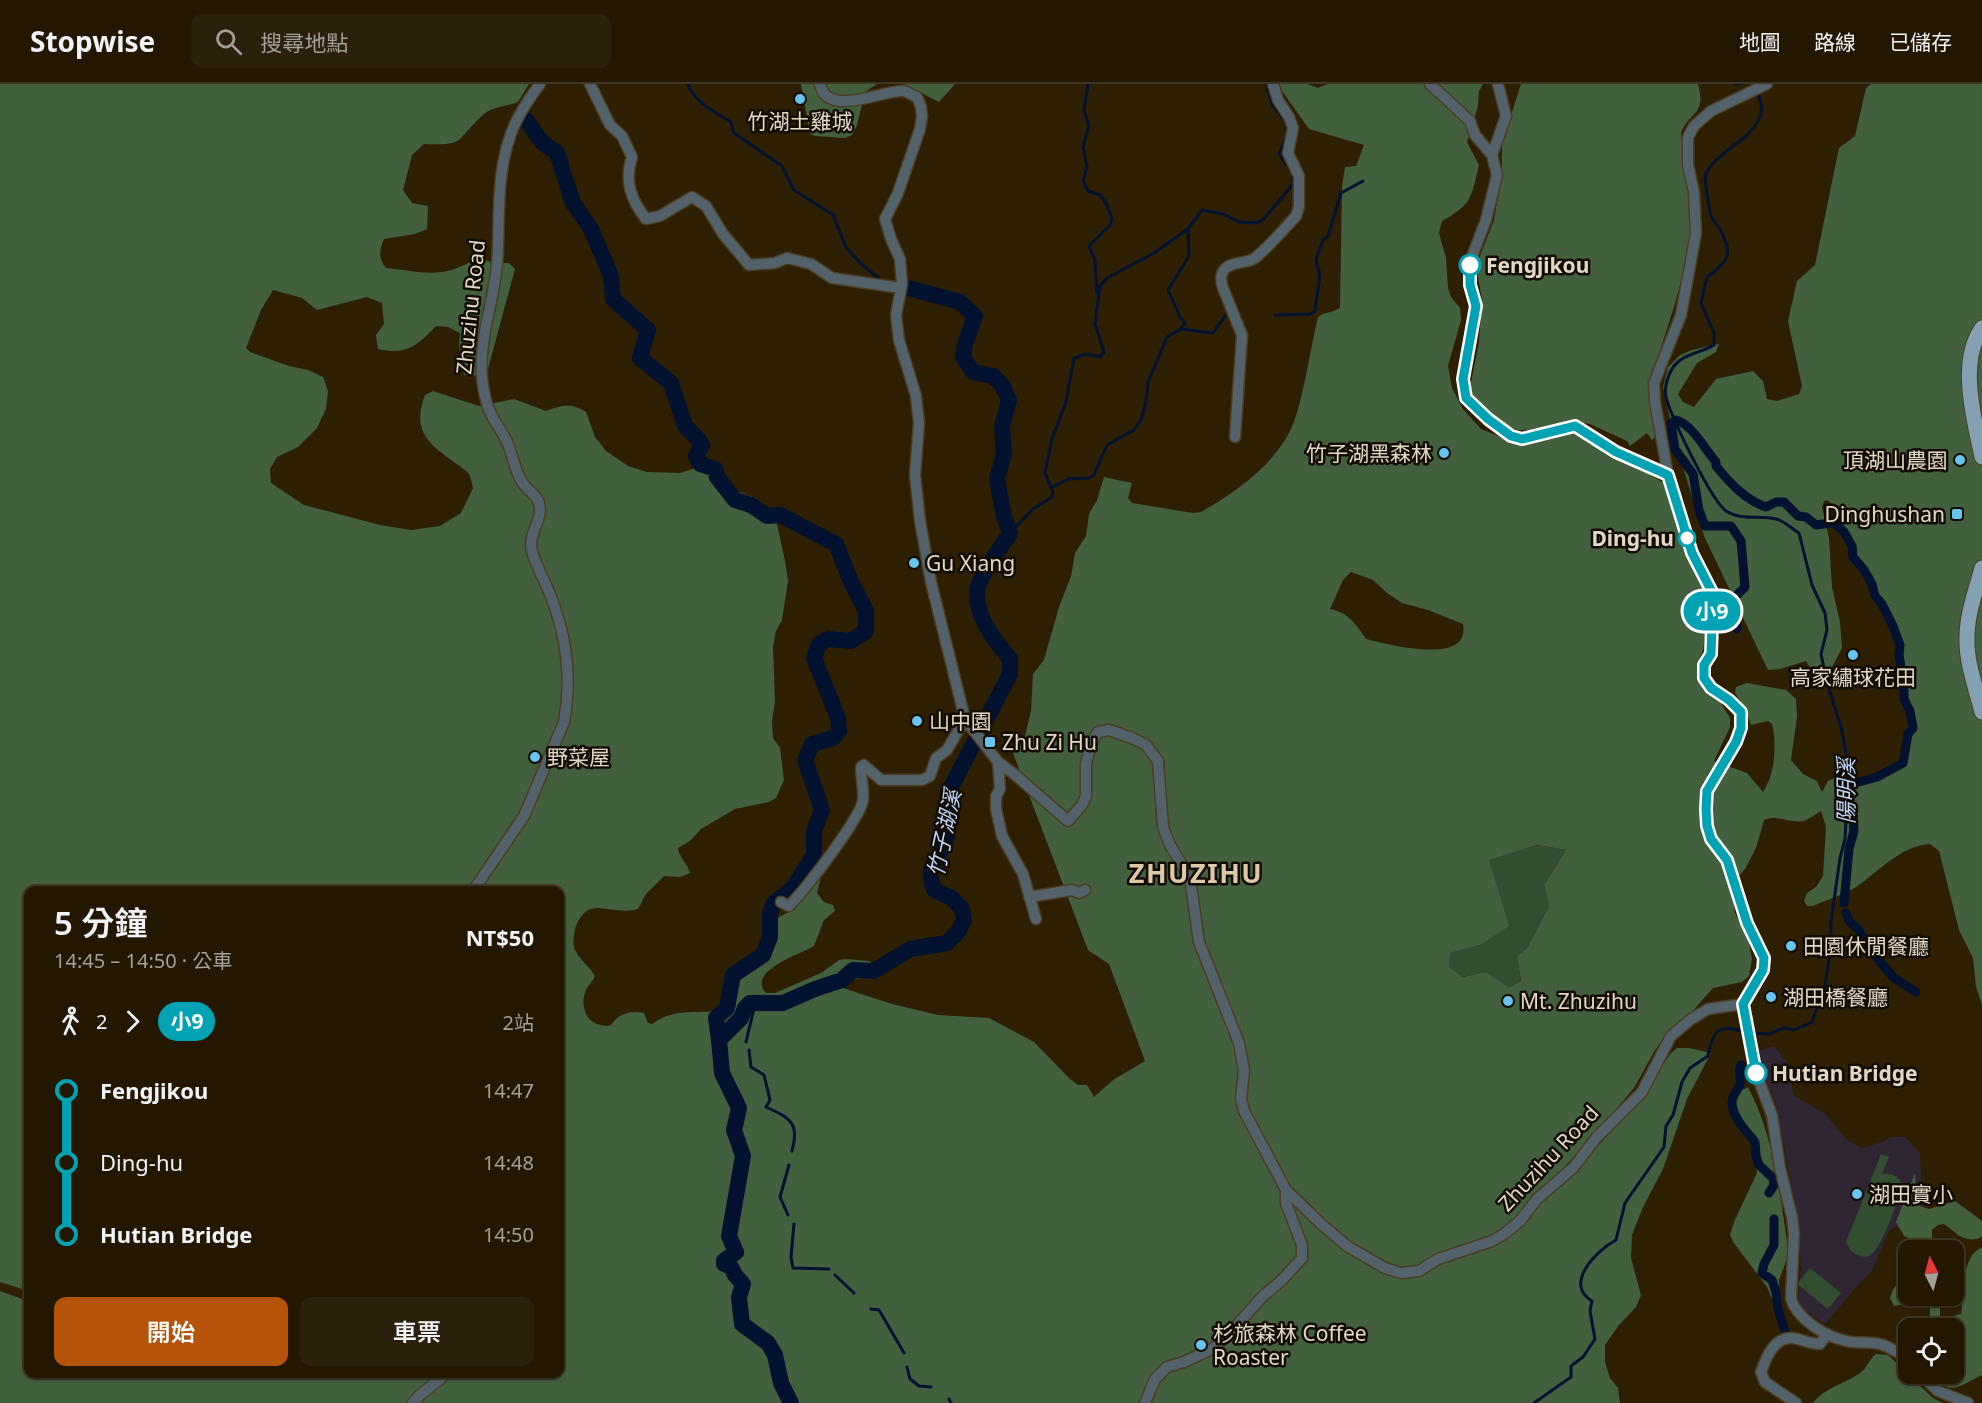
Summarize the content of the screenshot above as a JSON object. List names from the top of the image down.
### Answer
{
  "streets": {
    "street": ["Zhuzihu Road"]
  },
  "districts": ["ZHUZIHU"],
  "water": ["陽明溪", "竹子湖溪"],
  "places": {
    "other": [
      "竹湖土雞城",
      "Fengjikou",
      "竹子湖黑森林",
      "頂湖山農園",
      "Ding-hu",
      "Gu Xiang",
      "高家繡球花田",
      "山中園",
      "野菜屋",
      "田園休閒餐廳",
      "湖田橋餐廳",
      "Mt. Zhuzihu",
      "Hutian Bridge",
      "湖田實小",
      "杉旅森林 Coffee Roaster"
    ],
    "transit": ["Dinghushan", "Zhu Zi Hu"]
  },
  "lines": ["bus line 小9"],
  "north": "top",
  "page": {
    "header": "Stopwise",
    "search": "搜尋地點",
    "nav": ["地圖", "路線", "已儲存"],
    "on_map": "小9",
    "heading": ["5 分鐘", "14:45 – 14:50 · 公車", "NT$50"],
    "legs": ["2", "小9", "2站"],
    "list": [
      {
        "name": "Fengjikou",
        "value": "14:47"
      },
      {
        "name": "Ding-hu",
        "value": "14:48"
      },
      {
        "name": "Hutian Bridge",
        "value": "14:50"
      }
    ],
    "buttons": ["開始", "車票"]
  }
}
